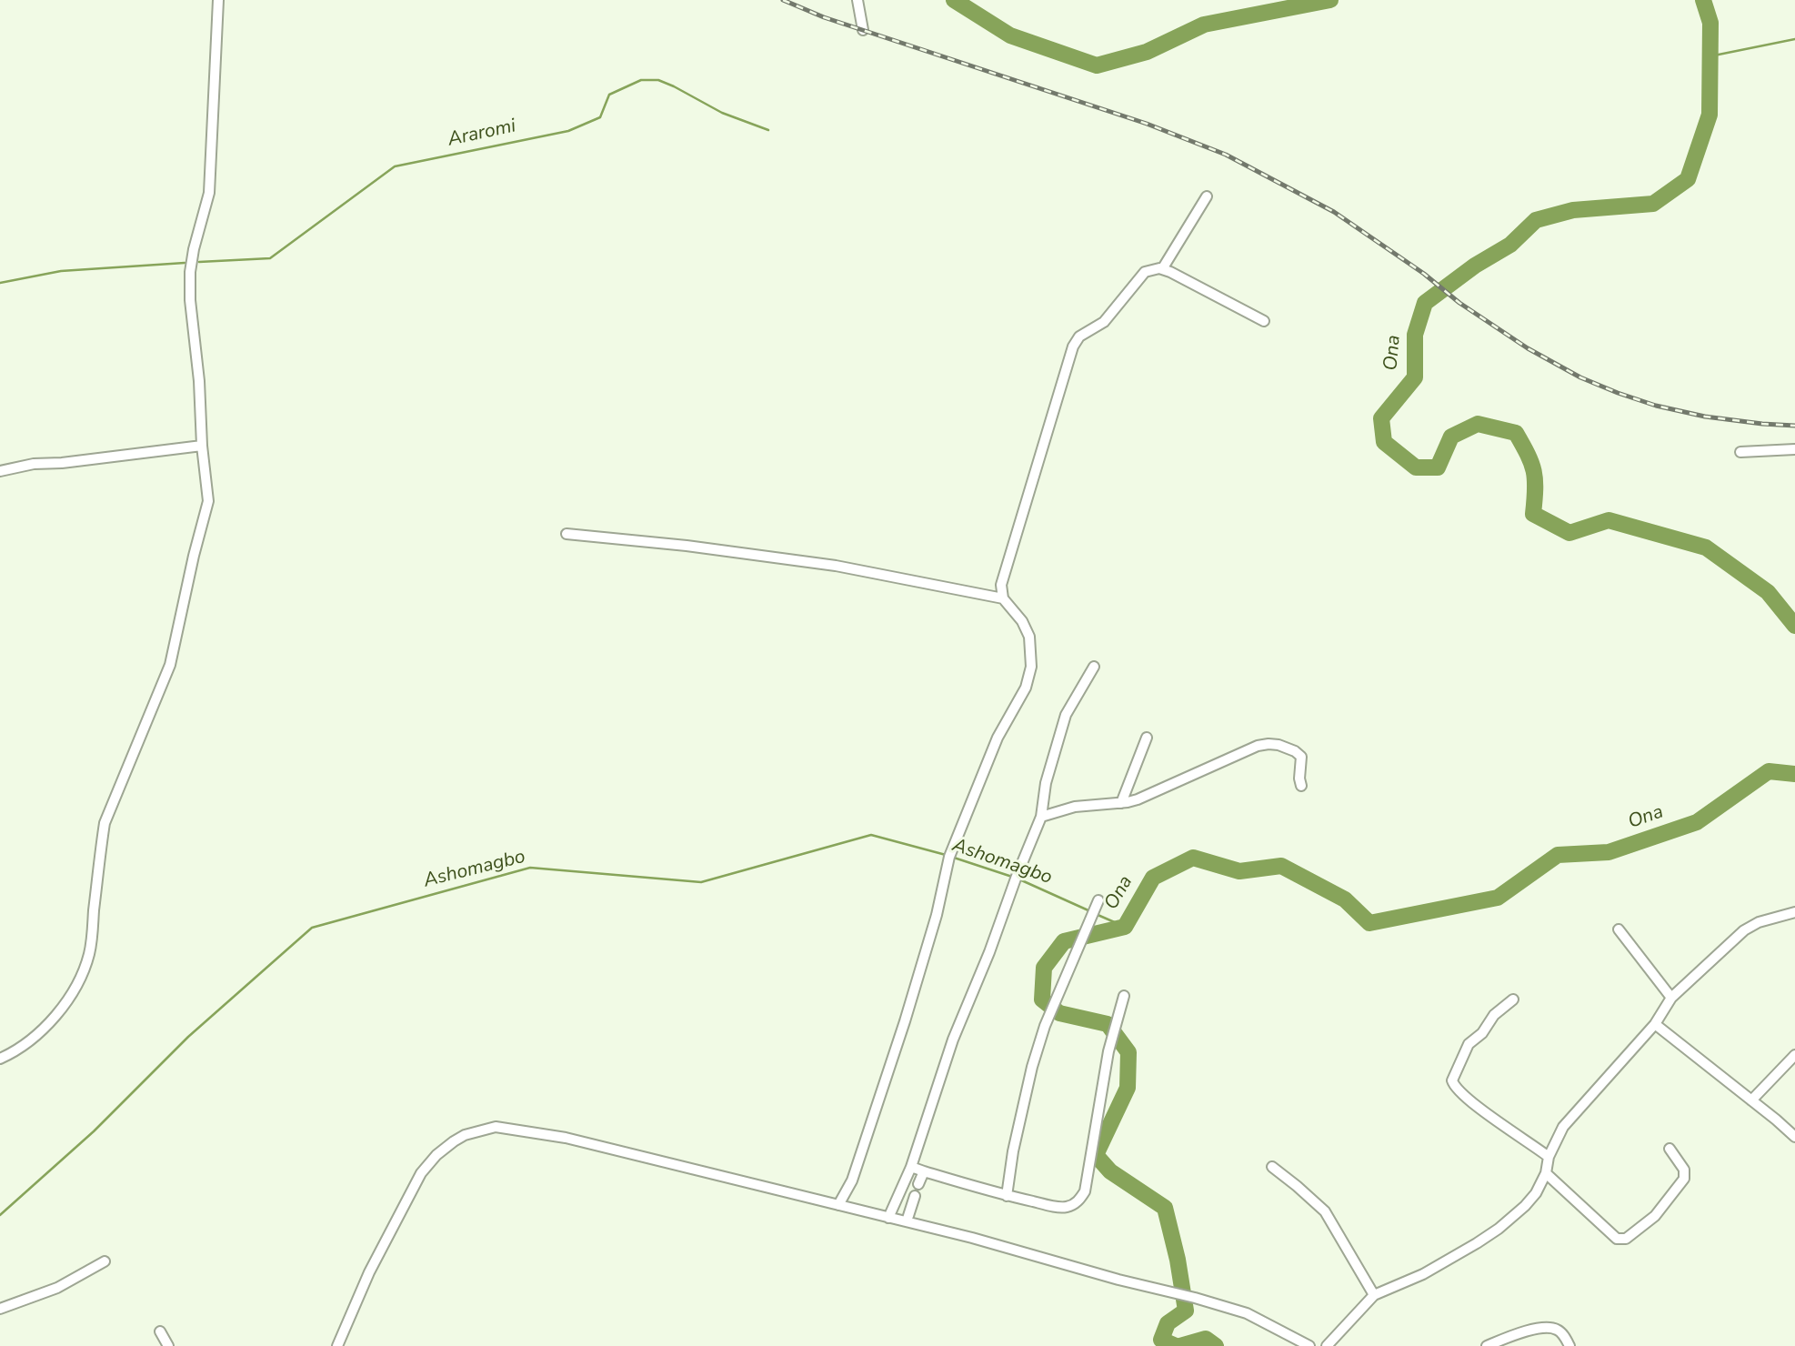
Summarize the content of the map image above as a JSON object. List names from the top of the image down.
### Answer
{
  "water": ["Araromi", "Ona", "Ashomagbo"]
}
